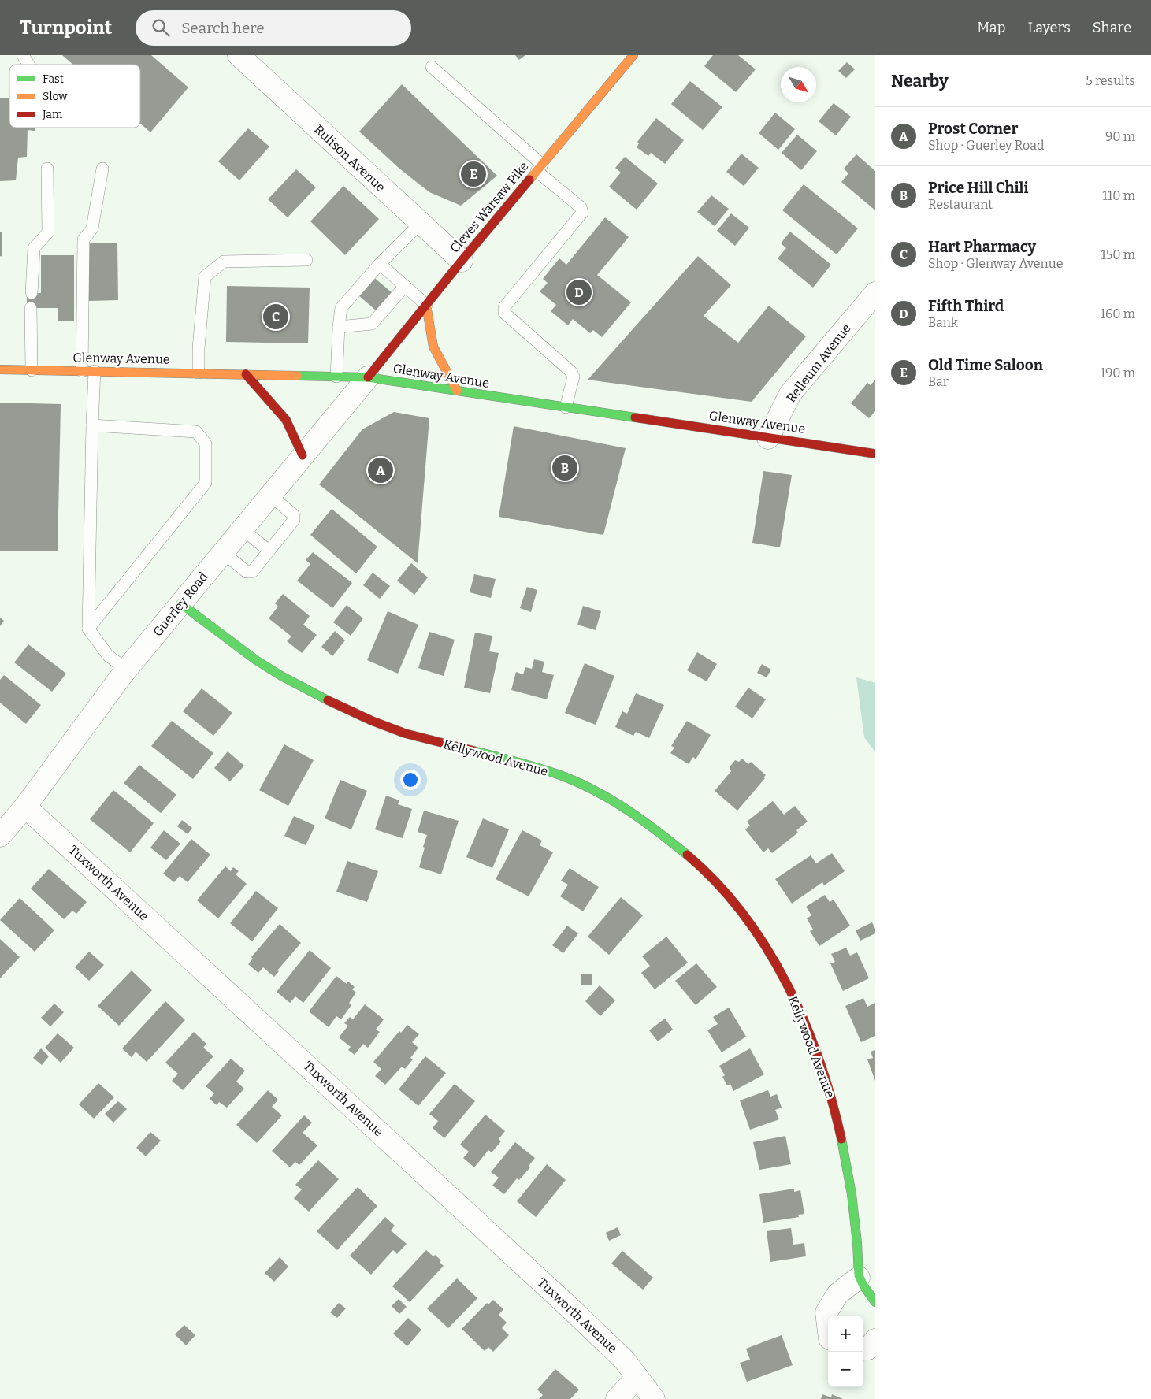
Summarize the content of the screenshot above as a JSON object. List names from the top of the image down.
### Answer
{
  "streets": {
    "street": [
      "Rulison Avenue",
      "Cleves Warsaw Pike",
      "Glenway Avenue",
      "Relleum Avenue",
      "Guerley Road",
      "Kellywood Avenue",
      "Tuxworth Avenue"
    ]
  },
  "crossings": [
    ["Rulison Avenue", "Cleves Warsaw Pike"],
    ["Cleves Warsaw Pike", "Glenway Avenue"],
    ["Cleves Warsaw Pike", "Guerley Road"],
    ["Glenway Avenue", "Relleum Avenue"],
    ["Glenway Avenue", "Guerley Road"],
    ["Guerley Road", "Kellywood Avenue"],
    ["Guerley Road", "Tuxworth Avenue"]
  ],
  "legend": ["Fast", "Slow", "Jam"],
  "north": "bottom right",
  "page": {
    "header": "Turnpoint",
    "search": "Search here",
    "nav": ["Map", "Layers", "Share"],
    "heading": ["Nearby", "5 results"],
    "list": [
      {
        "mark": "A",
        "name": "Prost Corner",
        "note": "Shop · Guerley Road",
        "value": "90 m"
      },
      {
        "mark": "B",
        "name": "Price Hill Chili",
        "note": "Restaurant",
        "value": "110 m"
      },
      {
        "mark": "C",
        "name": "Hart Pharmacy",
        "note": "Shop · Glenway Avenue",
        "value": "150 m"
      },
      {
        "mark": "D",
        "name": "Fifth Third",
        "note": "Bank",
        "value": "160 m"
      },
      {
        "mark": "E",
        "name": "Old Time Saloon",
        "note": "Bar",
        "value": "190 m"
      }
    ],
    "pins": [
      "E",
      "D",
      "C",
      "B",
      "A"
    ],
    "map_buttons": ["+", "−"]
  }
}
